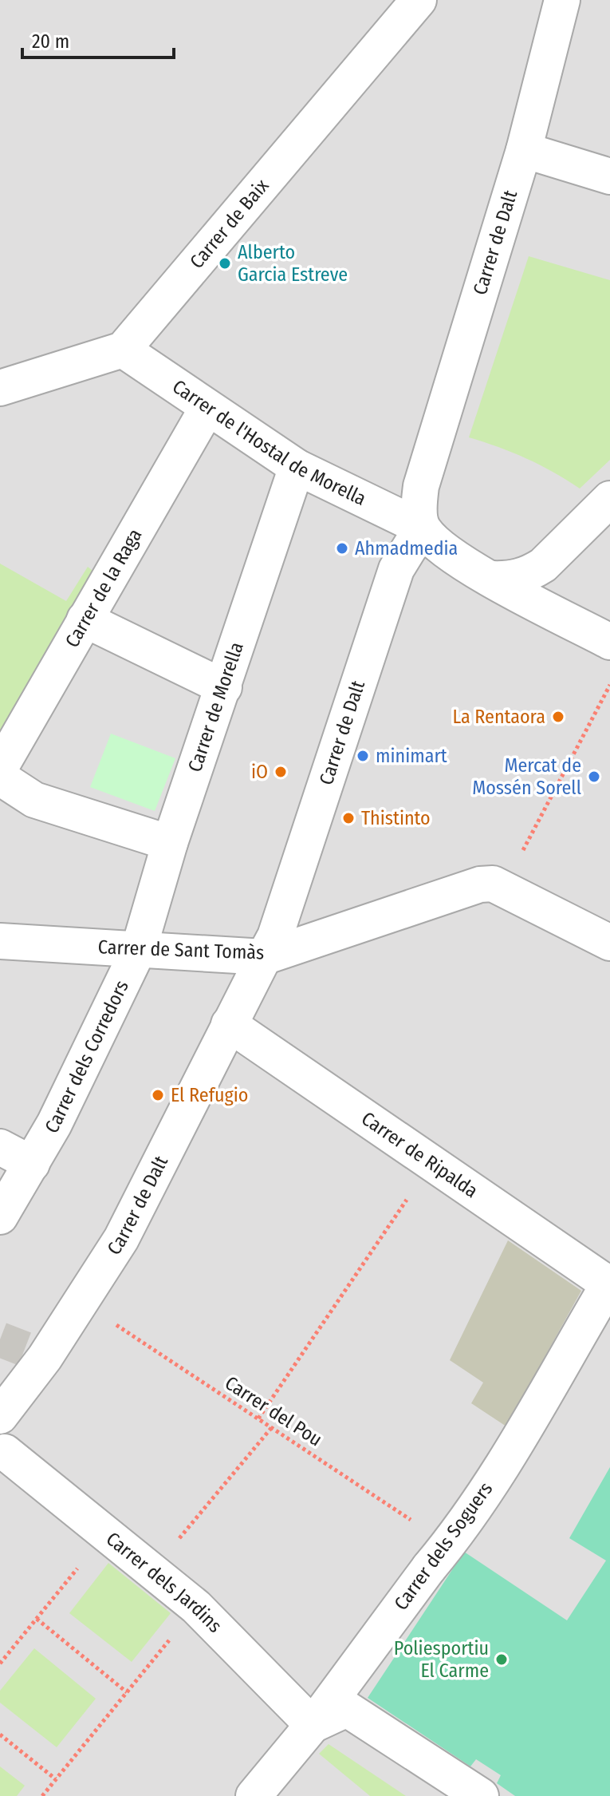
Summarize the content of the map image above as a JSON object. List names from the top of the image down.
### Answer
{
  "streets": {
    "street": [
      "Carrer de Baix",
      "Carrer de Dalt",
      "Carrer de l'Hostal de Morella",
      "Carrer de la Raga",
      "Carrer de Morella",
      "Carrer de Sant Tomàs",
      "Carrer dels Corredors",
      "Carrer de Ripalda",
      "Carrer dels Soguers",
      "Carrer dels Jardins"
    ],
    "path": ["Carrer del Pou"]
  },
  "crossings": [
    ["Carrer de Baix", "Carrer de l'Hostal de Morella"],
    ["Carrer de Dalt", "Carrer de l'Hostal de Morella"],
    ["Carrer de Dalt", "Carrer de Sant Tomàs"],
    ["Carrer de Dalt", "Carrer de Ripalda"],
    ["Carrer de Dalt", "Carrer del Pou"],
    ["Carrer de l'Hostal de Morella", "Carrer de la Raga"],
    ["Carrer de l'Hostal de Morella", "Carrer de Morella"],
    ["Carrer de Morella", "Carrer de Sant Tomàs"],
    ["Carrer de Morella", "Carrer dels Corredors"],
    ["Carrer de Sant Tomàs", "Carrer dels Corredors"],
    ["Carrer de Ripalda", "Carrer dels Soguers"],
    ["Carrer del Pou", "Carrer dels Soguers"],
    ["Carrer dels Soguers", "Carrer dels Jardins"]
  ],
  "places": [
    "Alberto Garcia Estreve",
    "Ahmadmedia",
    "La Rentaora",
    "minimart",
    "iO",
    "Mercat de Mossén Sorell",
    "Thistinto",
    "El Refugio",
    "Poliesportiu El Carme"
  ],
  "scale_bar": "20 m"
}
